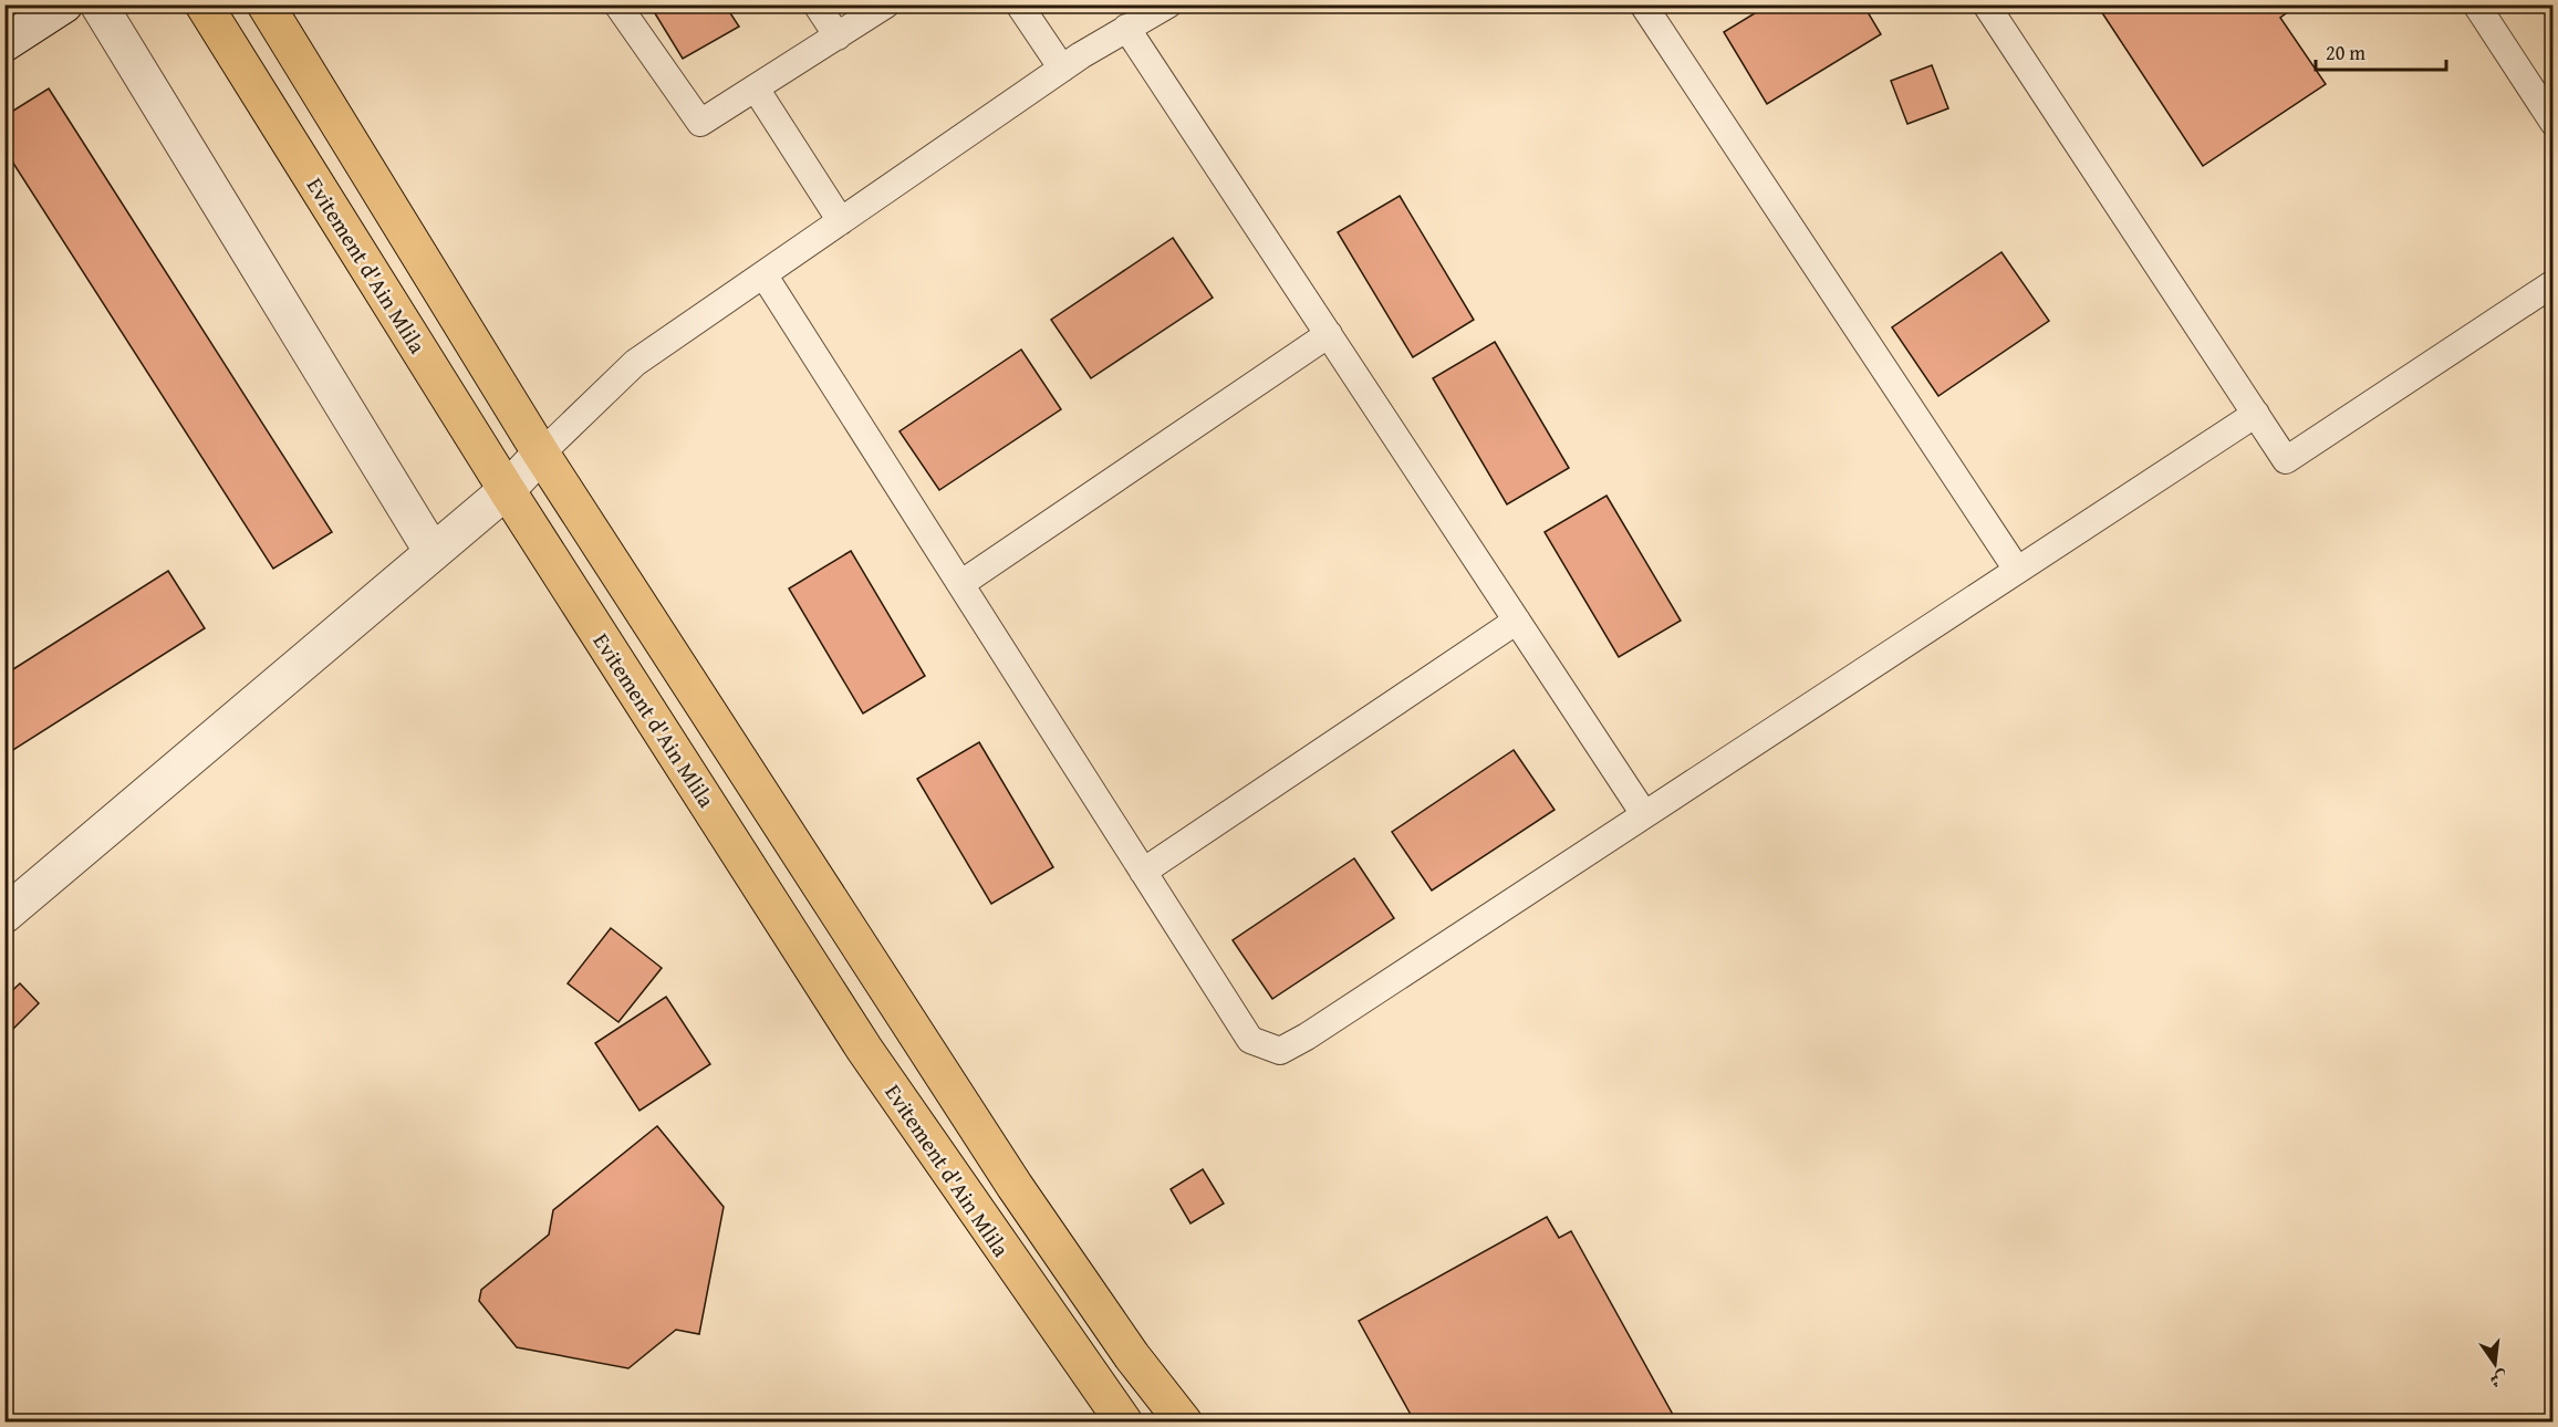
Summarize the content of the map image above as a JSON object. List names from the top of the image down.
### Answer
{
  "streets": {
    "highway": ["Evitement d'Ain Mlila"]
  },
  "scale_bar": "20 m",
  "north": "bottom"
}
